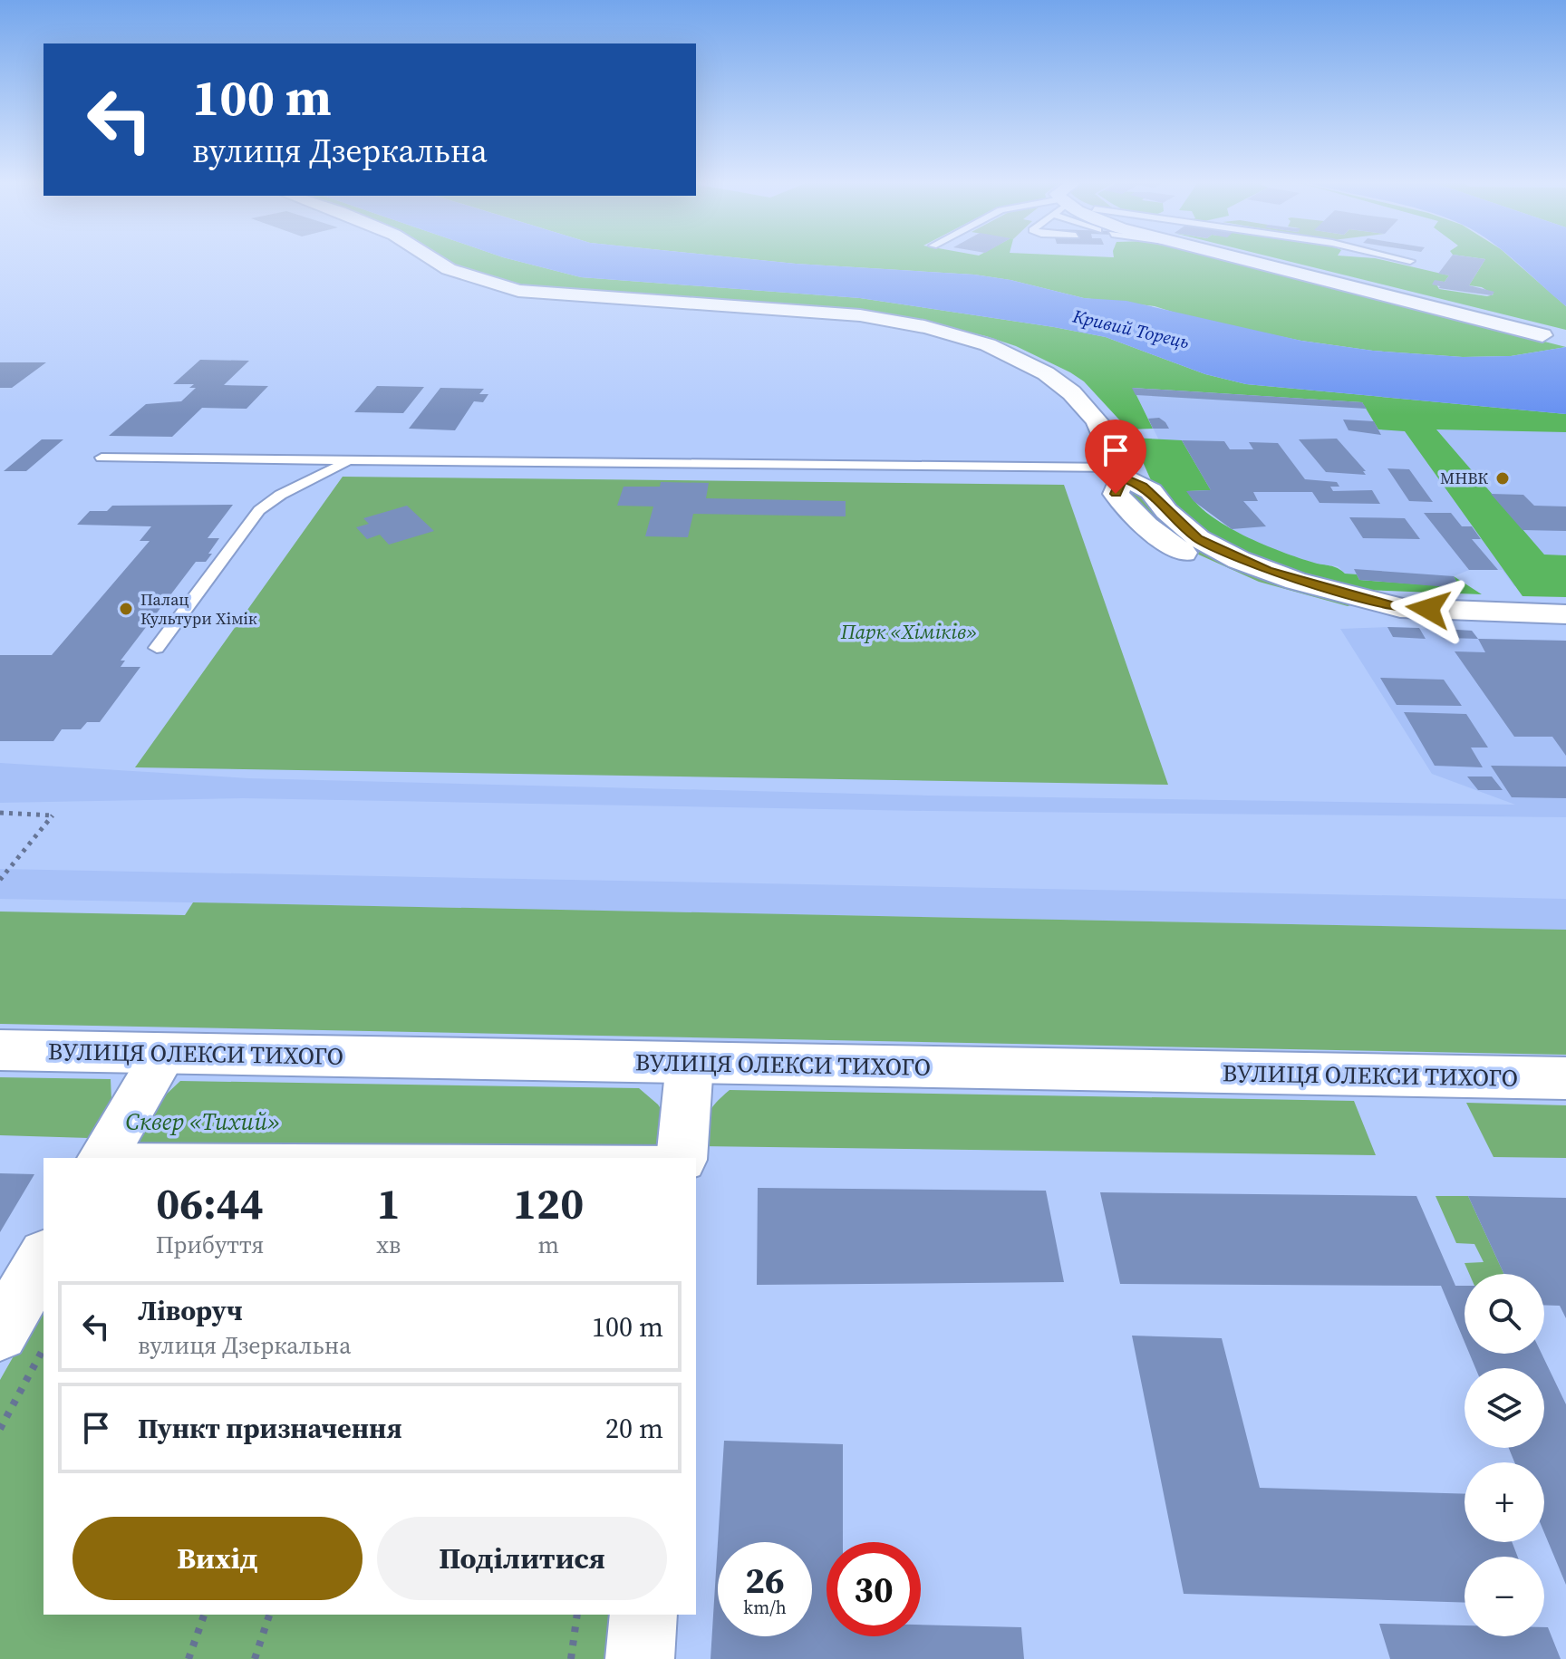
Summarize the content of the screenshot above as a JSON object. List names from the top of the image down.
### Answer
{
  "streets": {
    "main road": ["ВУЛИЦЯ ОЛЕКСИ ТИХОГО"]
  },
  "water": ["Кривий Торець"],
  "parks": ["Парк «Хіміків»", "Сквер «Тихий»"],
  "places": ["МНВК", "Палац Культури Хімік"],
  "page": {
    "turn": ["100 m", "вулиця Дзеркальна"],
    "eta": [
      "06:44",
      "Прибуття",
      "1",
      "хв",
      "120",
      "m"
    ],
    "map_buttons": ["+", "−"],
    "list": [
      {
        "name": "Ліворуч",
        "note": "вулиця Дзеркальна",
        "value": "100 m"
      },
      {
        "name": "Пункт призначення",
        "value": "20 m"
      }
    ],
    "buttons": ["Вихід", "Поділитися"],
    "speed": "26 km/h",
    "limit": "30"
  }
}
